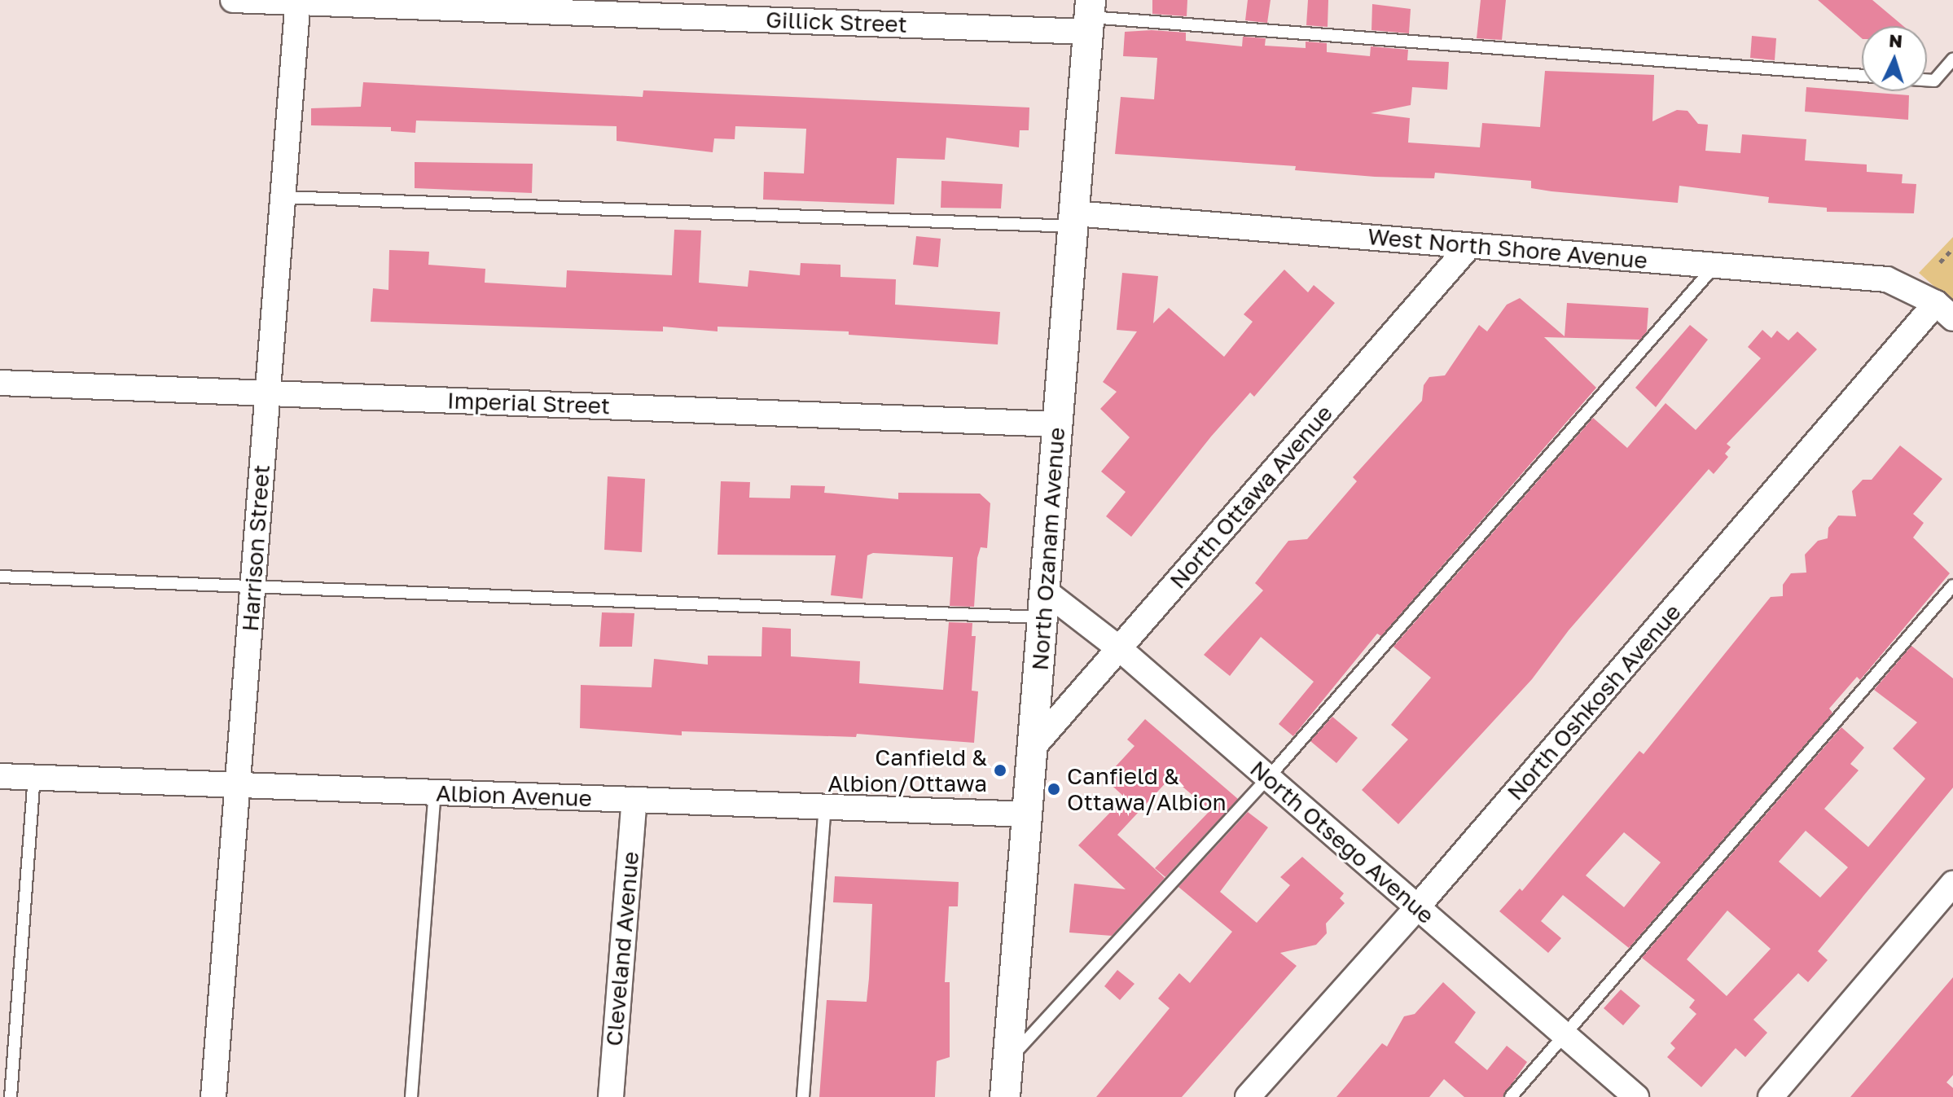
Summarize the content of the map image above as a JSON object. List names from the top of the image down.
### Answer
{
  "streets": {
    "street": [
      "Gillick Street",
      "West North Shore Avenue",
      "Imperial Street",
      "North Ottawa Avenue",
      "Harrison Street",
      "North Ozanam Avenue",
      "North Oshkosh Avenue",
      "Albion Avenue",
      "North Otsego Avenue",
      "Cleveland Avenue"
    ]
  },
  "crossings": [
    ["Gillick Street", "Harrison Street"],
    ["Gillick Street", "North Ozanam Avenue"],
    ["West North Shore Avenue", "North Ottawa Avenue"],
    ["West North Shore Avenue", "North Ozanam Avenue"],
    ["West North Shore Avenue", "North Oshkosh Avenue"],
    ["Imperial Street", "Harrison Street"],
    ["Imperial Street", "North Ozanam Avenue"],
    ["North Ottawa Avenue", "North Ozanam Avenue"],
    ["North Ottawa Avenue", "North Otsego Avenue"],
    ["Harrison Street", "Albion Avenue"],
    ["North Ozanam Avenue", "Albion Avenue"],
    ["North Ozanam Avenue", "North Otsego Avenue"],
    ["North Oshkosh Avenue", "North Otsego Avenue"],
    ["Albion Avenue", "Cleveland Avenue"]
  ],
  "places": ["Canfield & Albion/Ottawa", "Canfield & Ottawa/Albion"],
  "north": "top"
}
